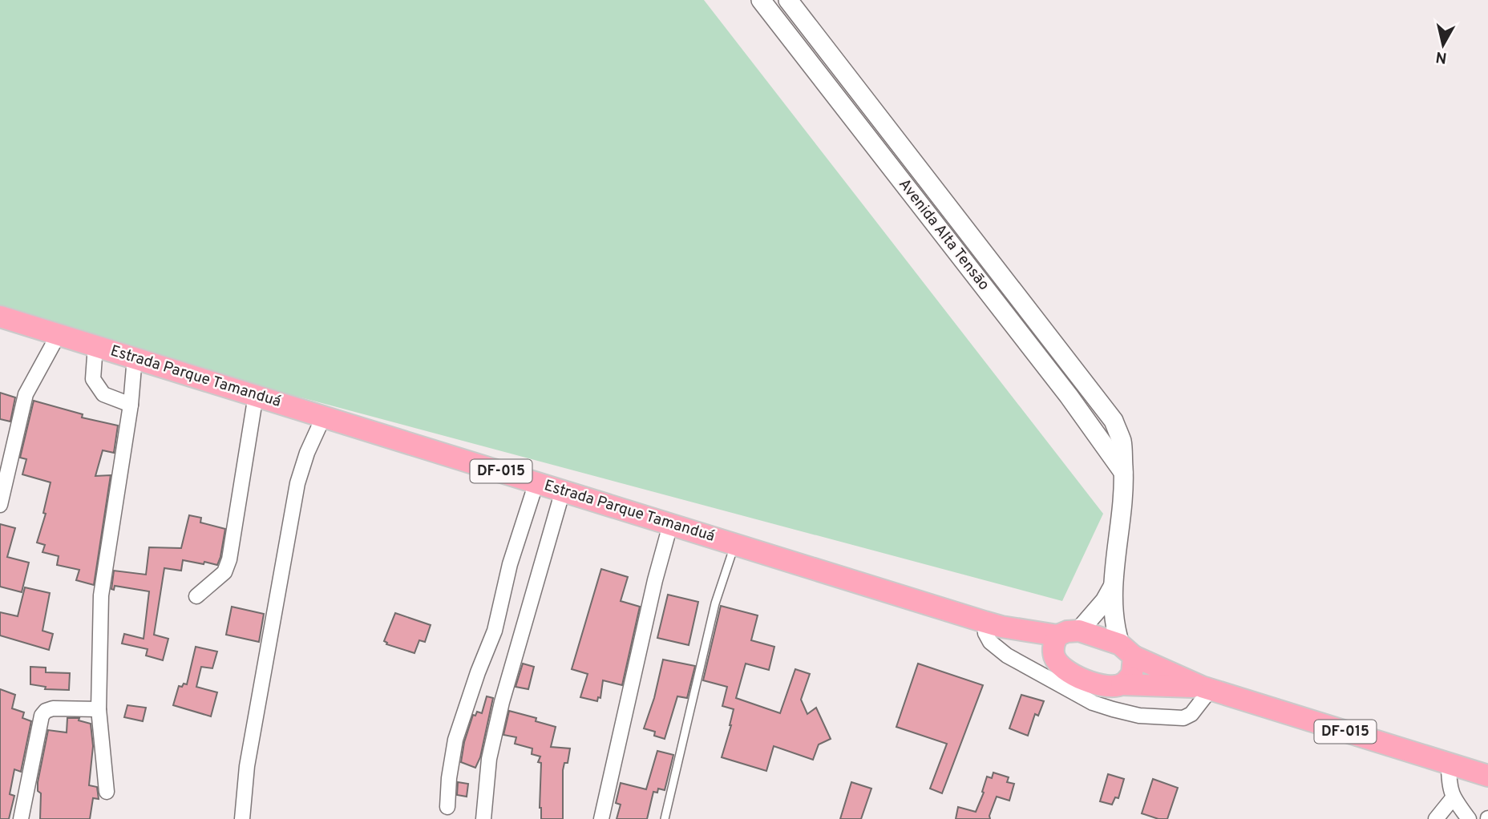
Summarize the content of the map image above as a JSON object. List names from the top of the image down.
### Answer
{
  "streets": {
    "main road": ["Estrada Parque Tamanduá", "DF-015"],
    "street": ["Avenida Alta Tensāo"]
  },
  "crossings": [
    ["Avenida Alta Tensāo", "DF-015"],
    ["Estrada Parque Tamanduá", "DF-015"]
  ],
  "north": "bottom"
}
